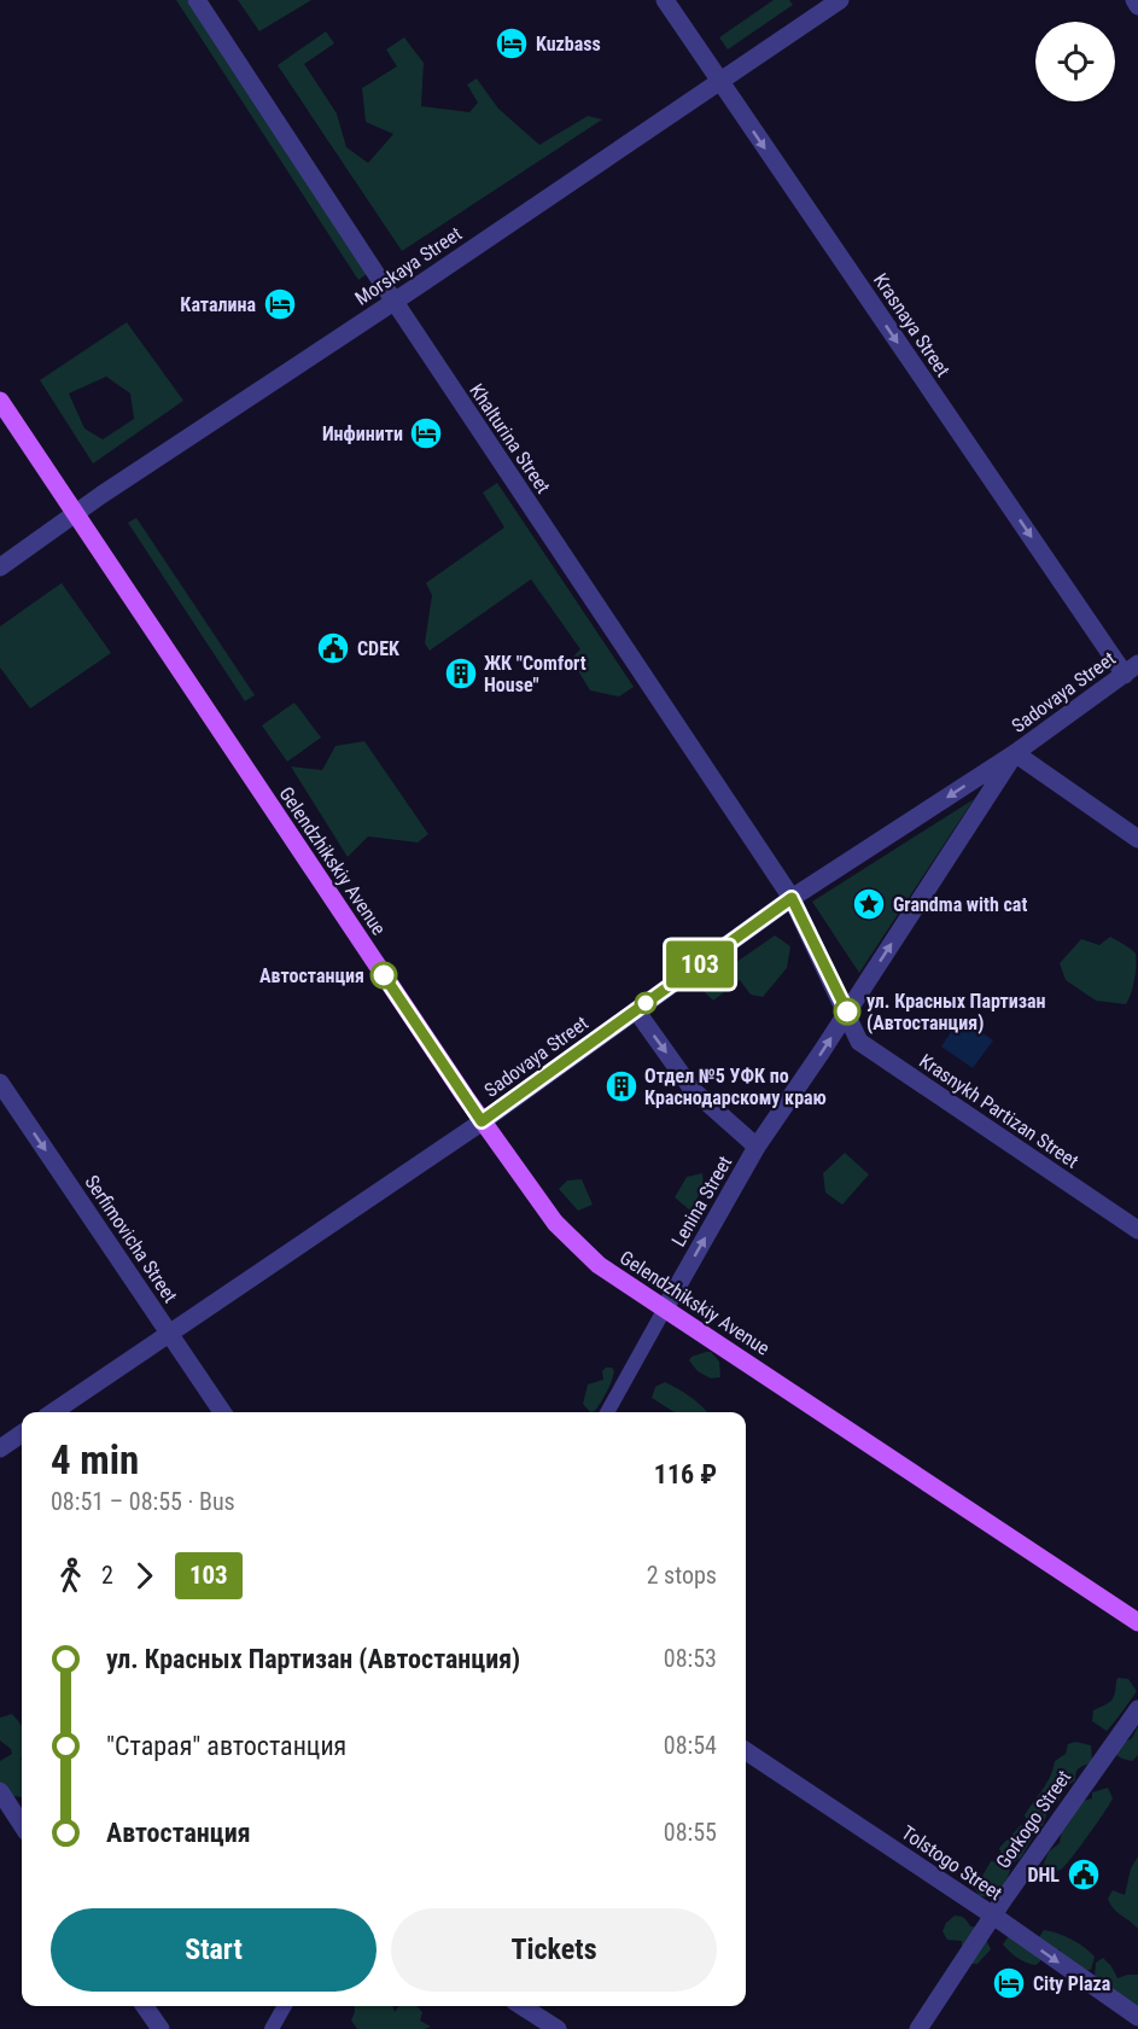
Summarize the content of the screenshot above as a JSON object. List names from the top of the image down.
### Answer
{
  "streets": {
    "main road": ["Gelendzhikskiy Avenue"],
    "street": [
      "Morskaya Street",
      "Krasnaya Street",
      "Khalturina Street",
      "Sadovaya Street",
      "Krasnykh Partizan Street",
      "Lenina Street",
      "Serfimovicha Street",
      "Gorkogo Street",
      "Tolstogo Street"
    ]
  },
  "crossings": [
    ["Morskaya Street", "Krasnaya Street"],
    ["Morskaya Street", "Khalturina Street"],
    ["Morskaya Street", "Gelendzhikskiy Avenue"],
    ["Krasnaya Street", "Sadovaya Street"],
    ["Khalturina Street", "Sadovaya Street"],
    ["Khalturina Street", "Krasnykh Partizan Street"],
    ["Sadovaya Street", "Gelendzhikskiy Avenue"],
    ["Sadovaya Street", "Krasnykh Partizan Street"],
    ["Sadovaya Street", "Lenina Street"],
    ["Sadovaya Street", "Serfimovicha Street"],
    ["Gelendzhikskiy Avenue", "Lenina Street"],
    ["Krasnykh Partizan Street", "Lenina Street"],
    ["Gorkogo Street", "Tolstogo Street"]
  ],
  "one_way": [
    "Krasnaya Street",
    "Lenina Street",
    "Serfimovicha Street",
    "Tolstogo Street"
  ],
  "places": {
    "hotel": [
      "Kuzbass",
      "Каталина",
      "Инфинити",
      "City Plaza"
    ],
    "public building": ["CDEK", "DHL"],
    "building": ["ЖК \"Comfort House\"", "Отдел №5 УФК по Краснодарскому краю"],
    "place": ["Grandma with cat"],
    "other": ["Автостанция", "ул. Красных Партизан (Автостанция)"]
  },
  "lines": ["bus line 103"],
  "page": {
    "on_map": "103",
    "heading": ["4 min", "08:51 – 08:55 · Bus", "116 ₽"],
    "legs": ["2", "103", "2 stops"],
    "list": [
      {
        "name": "ул. Красных Партизан (Автостанция)",
        "value": "08:53"
      },
      {
        "name": "\"Старая\" автостанция",
        "value": "08:54"
      },
      {
        "name": "Автостанция",
        "value": "08:55"
      }
    ],
    "buttons": ["Start", "Tickets"]
  }
}
